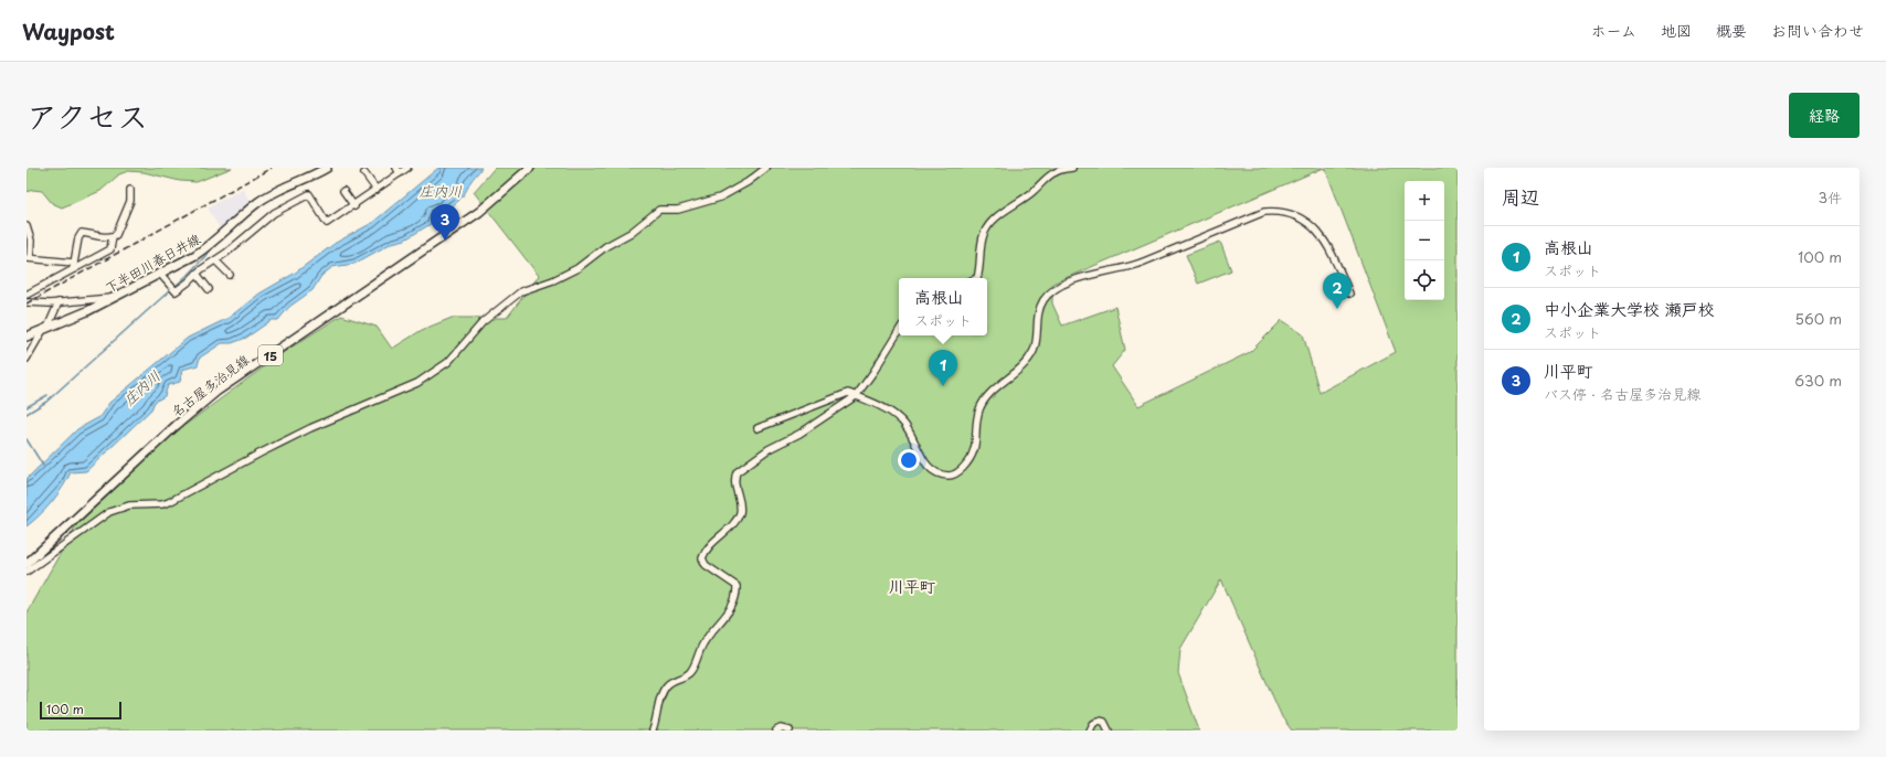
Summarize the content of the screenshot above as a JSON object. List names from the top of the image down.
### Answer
{
  "streets": {
    "main road": ["下半田川春日井線", "15", "名古屋多治見線"]
  },
  "districts": ["川平町"],
  "water": ["庄内川"],
  "scale_bar": "100 m",
  "page": {
    "header": "Waypost",
    "nav": [
      "ホーム",
      "地図",
      "概要",
      "お問い合わせ"
    ],
    "title": "アクセス",
    "buttons": "経路",
    "heading": ["周辺", "3件"],
    "map_buttons": ["+", "−"],
    "pins": ["3", "2", "1"],
    "list": [
      {
        "mark": "1",
        "name": "高根山",
        "note": "スポット",
        "value": "100 m"
      },
      {
        "mark": "2",
        "name": "中小企業大学校 瀬戸校",
        "note": "スポット",
        "value": "560 m"
      },
      {
        "mark": "3",
        "name": "川平町",
        "note": "バス停 · 名古屋多治見線",
        "value": "630 m"
      }
    ],
    "popup": ["高根山", "スポット"],
    "scale": "100 m"
  }
}
